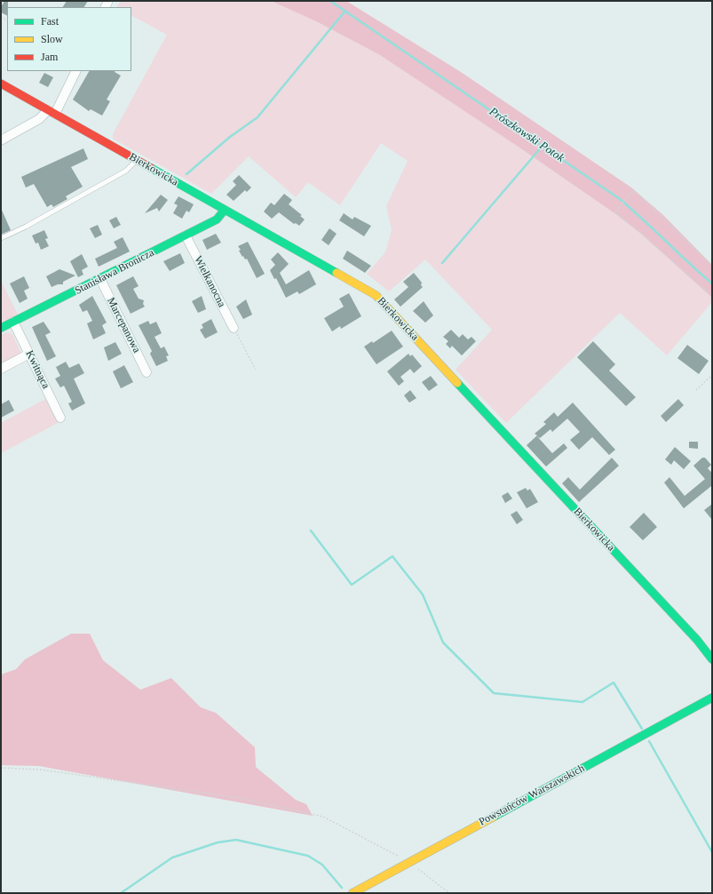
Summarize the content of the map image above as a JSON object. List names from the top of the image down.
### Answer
{
  "streets": {
    "street": [
      "Bierkowicka",
      "Stanisława Bronicza",
      "Wielkanocna",
      "Marcepanowa",
      "Kwitnąca",
      "Powstańców Warszawskich"
    ]
  },
  "crossings": [
    ["Bierkowicka", "Stanisława Bronicza"],
    ["Stanisława Bronicza", "Wielkanocna"],
    ["Stanisława Bronicza", "Marcepanowa"],
    ["Stanisława Bronicza", "Kwitnąca"]
  ],
  "water": ["Prószkowski Potok"],
  "legend": ["Fast", "Slow", "Jam"]
}
